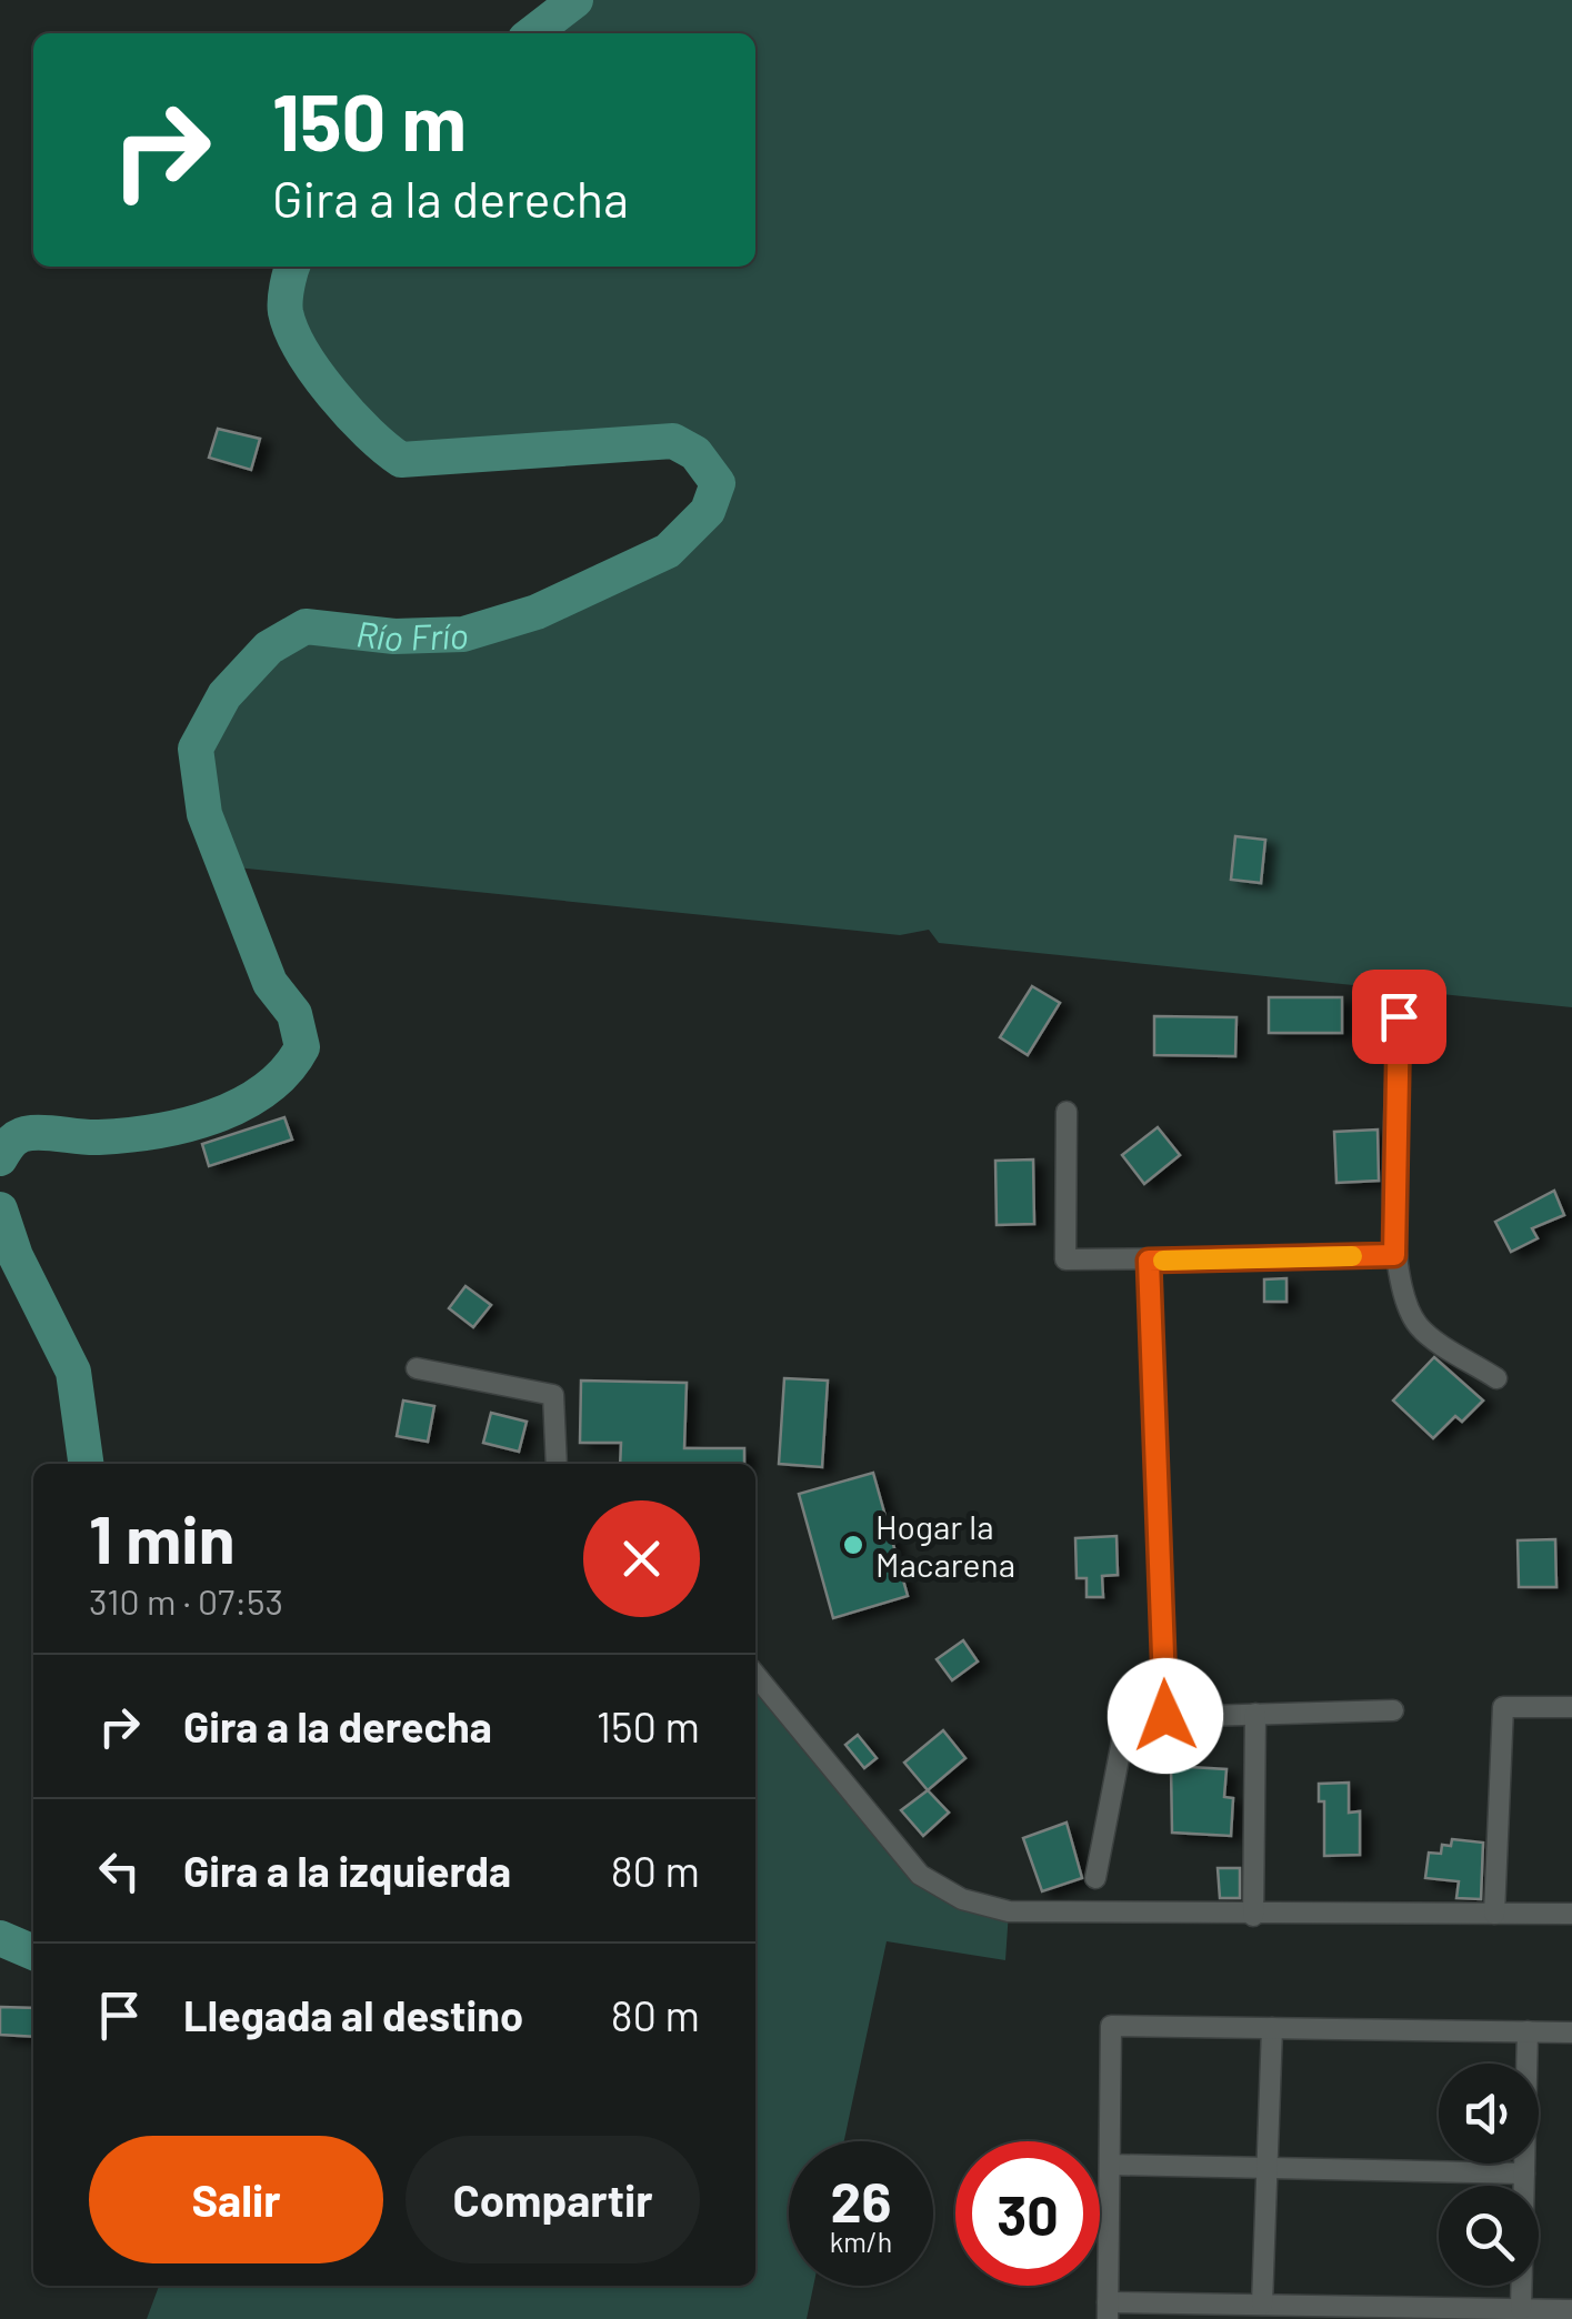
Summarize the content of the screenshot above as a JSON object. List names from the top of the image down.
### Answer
{
  "water": ["Río Frío"],
  "places": ["Hogar la Macarena"],
  "page": {
    "turn": ["150 m", "Gira a la derecha"],
    "heading": ["1 min", "310 m · 07:53"],
    "list": [
      {
        "name": "Gira a la derecha",
        "value": "150 m"
      },
      {
        "name": "Gira a la izquierda",
        "value": "80 m"
      },
      {
        "name": "Llegada al destino",
        "value": "80 m"
      }
    ],
    "buttons": ["Salir", "Compartir"],
    "speed": "26 km/h",
    "limit": "30"
  }
}
